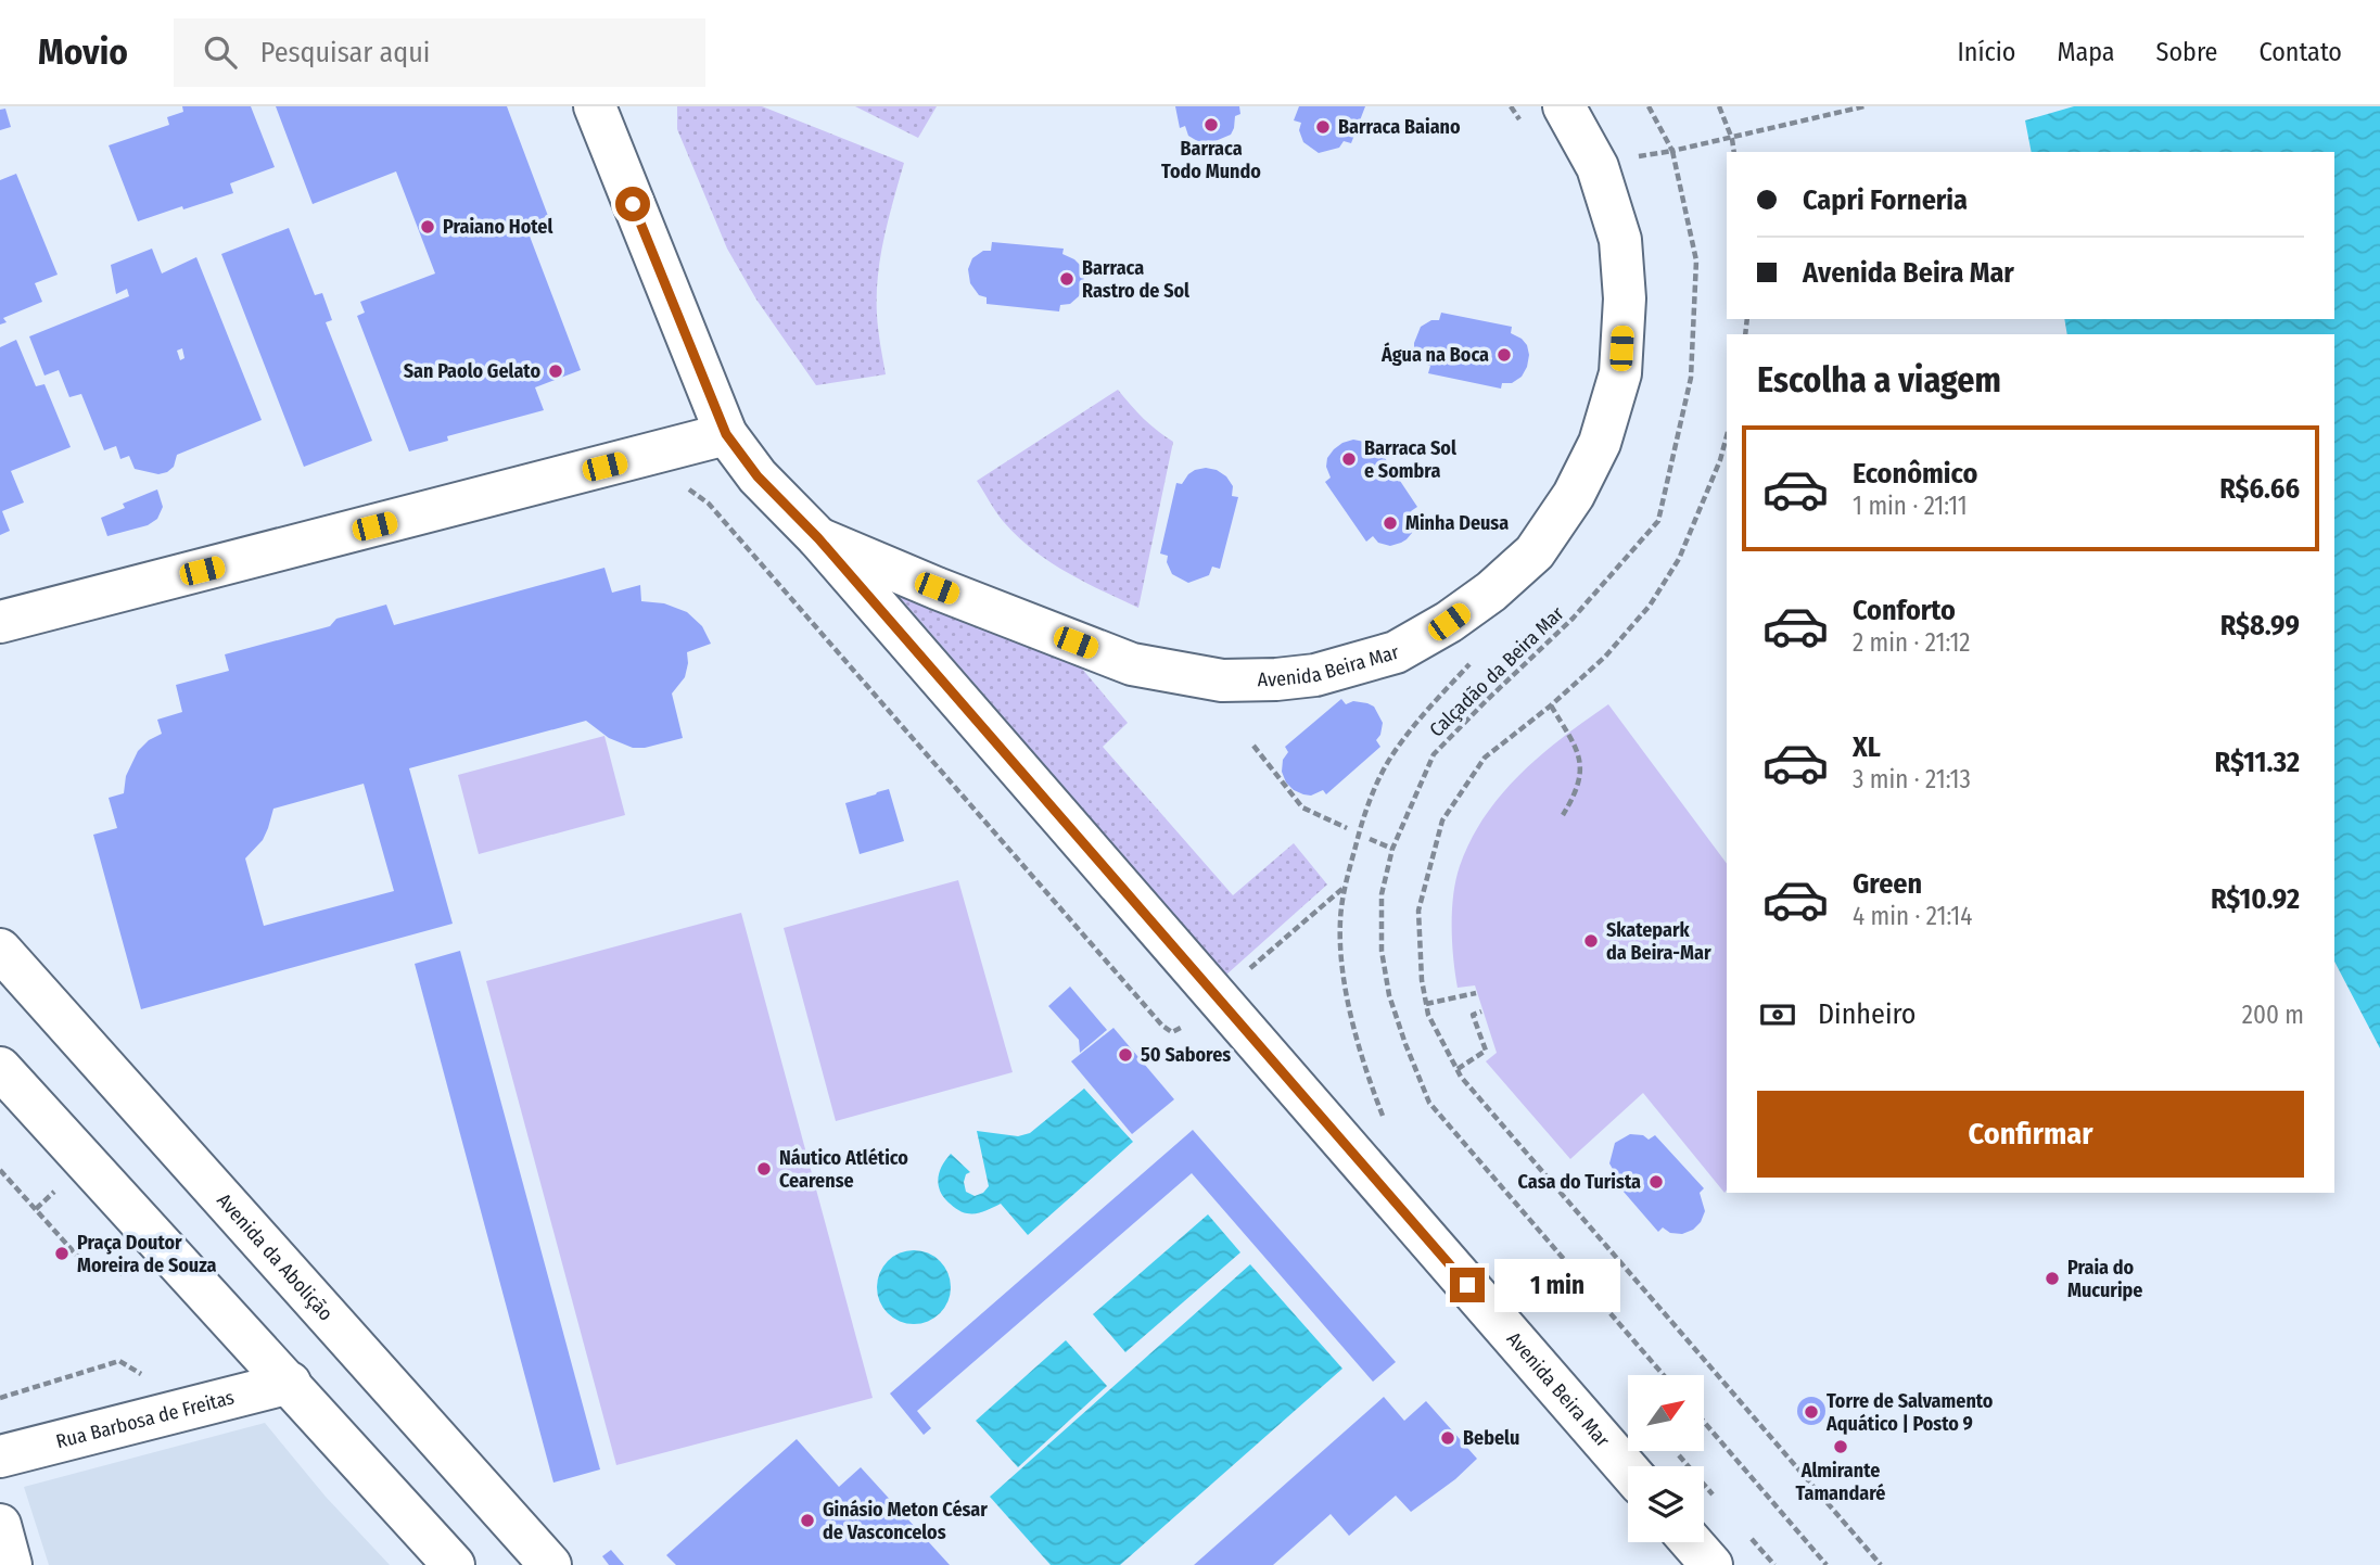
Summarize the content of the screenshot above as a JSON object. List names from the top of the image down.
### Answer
{
  "streets": {
    "main road": ["Avenida Beira Mar", "Avenida da Abolição", "Rua Barbosa de Freitas"],
    "path": ["Calçadão da Beira Mar"]
  },
  "places": [
    "Barraca Todo Mundo",
    "Barraca Baiano",
    "Praiano Hotel",
    "Barraca Rastro de Sol",
    "Água na Boca",
    "San Paolo Gelato",
    "Barraca Sol e Sombra",
    "Minha Deusa",
    "Skatepark da Beira-Mar",
    "50 Sabores",
    "Náutico Atlético Cearense",
    "Casa do Turista",
    "Praça Doutor Moreira de Souza",
    "Praia do Mucuripe",
    "Torre de Salvamento Aquático | Posto 9",
    "Bebelu",
    "Almirante Tamandaré",
    "Ginásio Meton César de Vasconcelos"
  ],
  "north": "top right",
  "page": {
    "header": "Movio",
    "search": "Pesquisar aqui",
    "nav": [
      "Início",
      "Mapa",
      "Sobre",
      "Contato"
    ],
    "banner": ["Capri Forneria", "Avenida Beira Mar"],
    "heading": "Escolha a viagem",
    "list": [
      {
        "name": "Econômico",
        "note": "1 min · 21:11",
        "value": "R$6.66"
      },
      {
        "name": "Conforto",
        "note": "2 min · 21:12",
        "value": "R$8.99"
      },
      {
        "name": "XL",
        "note": "3 min · 21:13",
        "value": "R$11.32"
      },
      {
        "name": "Green",
        "note": "4 min · 21:14",
        "value": "R$10.92"
      }
    ],
    "pay": ["Dinheiro", "200 m"],
    "buttons": "Confirmar",
    "bubble": "1 min"
  }
}
